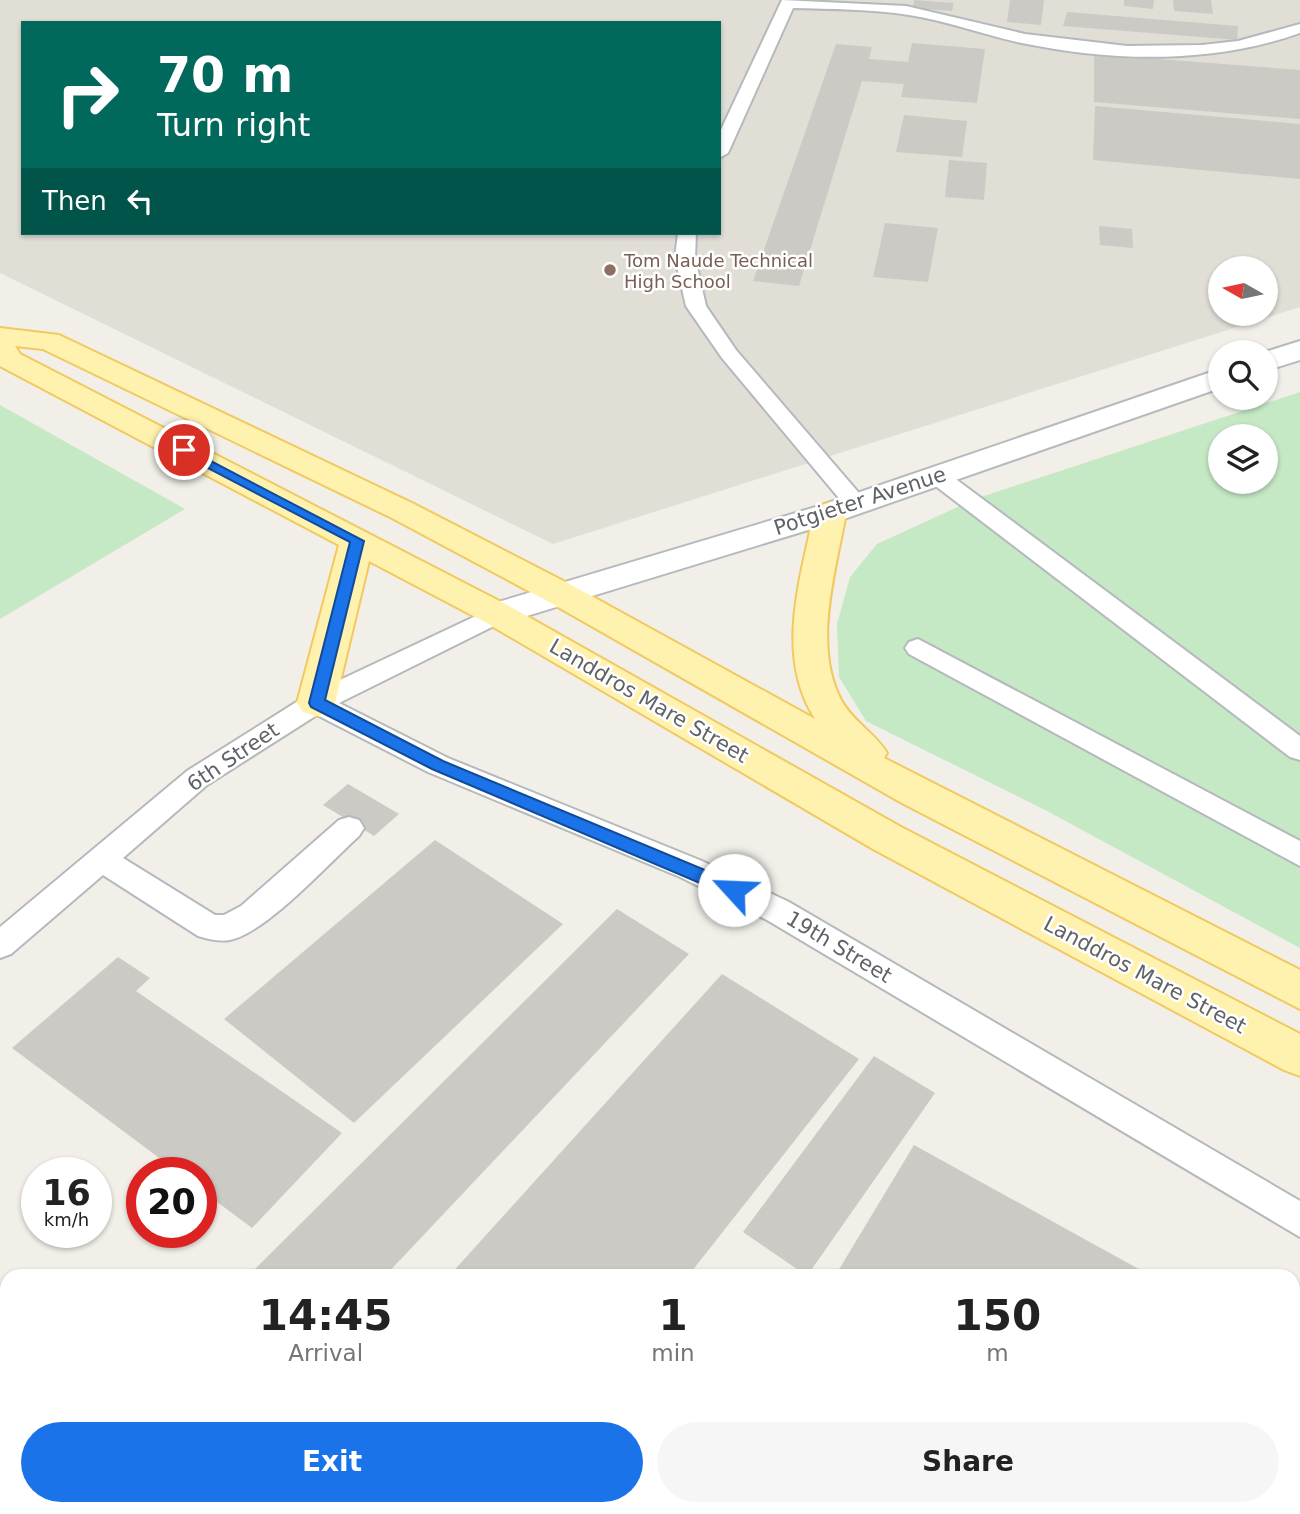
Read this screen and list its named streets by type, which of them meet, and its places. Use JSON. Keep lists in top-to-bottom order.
{
  "streets": {
    "main road": ["Landdros Mare Street"],
    "street": ["Potgieter Avenue"],
    "lane": ["6th Street", "19th Street"]
  },
  "crossings": [
    ["Potgieter Avenue", "Landdros Mare Street"],
    ["Potgieter Avenue", "6th Street"],
    ["Landdros Mare Street", "6th Street"],
    ["6th Street", "19th Street"]
  ],
  "places": ["Tom Naude Technical High School"],
  "north": "left",
  "page": {
    "turn": ["70 m", "Turn right"],
    "then": "Then",
    "speed": "16 km/h",
    "limit": "20",
    "eta": [
      "14:45",
      "Arrival",
      "1",
      "min",
      "150",
      "m"
    ],
    "buttons": ["Exit", "Share"]
  }
}
